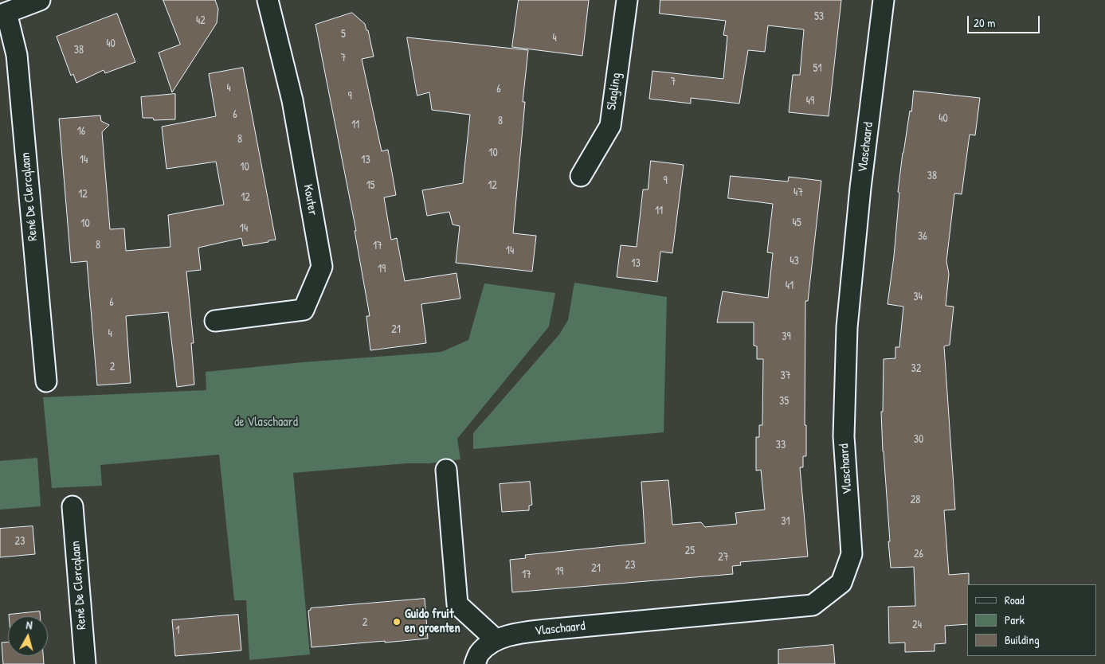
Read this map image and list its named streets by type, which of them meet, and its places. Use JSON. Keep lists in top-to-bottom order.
{
  "streets": {
    "street": [
      "Slagling",
      "Vlaschaard",
      "René De Clercqlaan",
      "Kouter"
    ]
  },
  "parks": ["de Vlaschaard"],
  "places": ["Guido fruit en groenten"],
  "house_numbers": [
    "53",
    "42",
    "5",
    "4",
    "40",
    "38",
    "7",
    "51",
    "7",
    "4",
    "6",
    "9",
    "49",
    "6",
    "40",
    "8",
    "11",
    "16",
    "8",
    "10",
    "14",
    "13",
    "10",
    "38",
    "9",
    "15",
    "12",
    "47",
    "12",
    "12",
    "11",
    "45",
    "10",
    "14",
    "36",
    "8",
    "17",
    "14",
    "43",
    "13",
    "19",
    "41",
    "34",
    "6",
    "21",
    "4",
    "39",
    "2",
    "32",
    "37",
    "35",
    "30",
    "33",
    "28",
    "31",
    "23",
    "25",
    "26",
    "27",
    "23",
    "21",
    "19",
    "17",
    "2",
    "24",
    "1"
  ],
  "legend": ["Road", "Park", "Building"],
  "scale_bar": "20 m",
  "north": "top"
}
